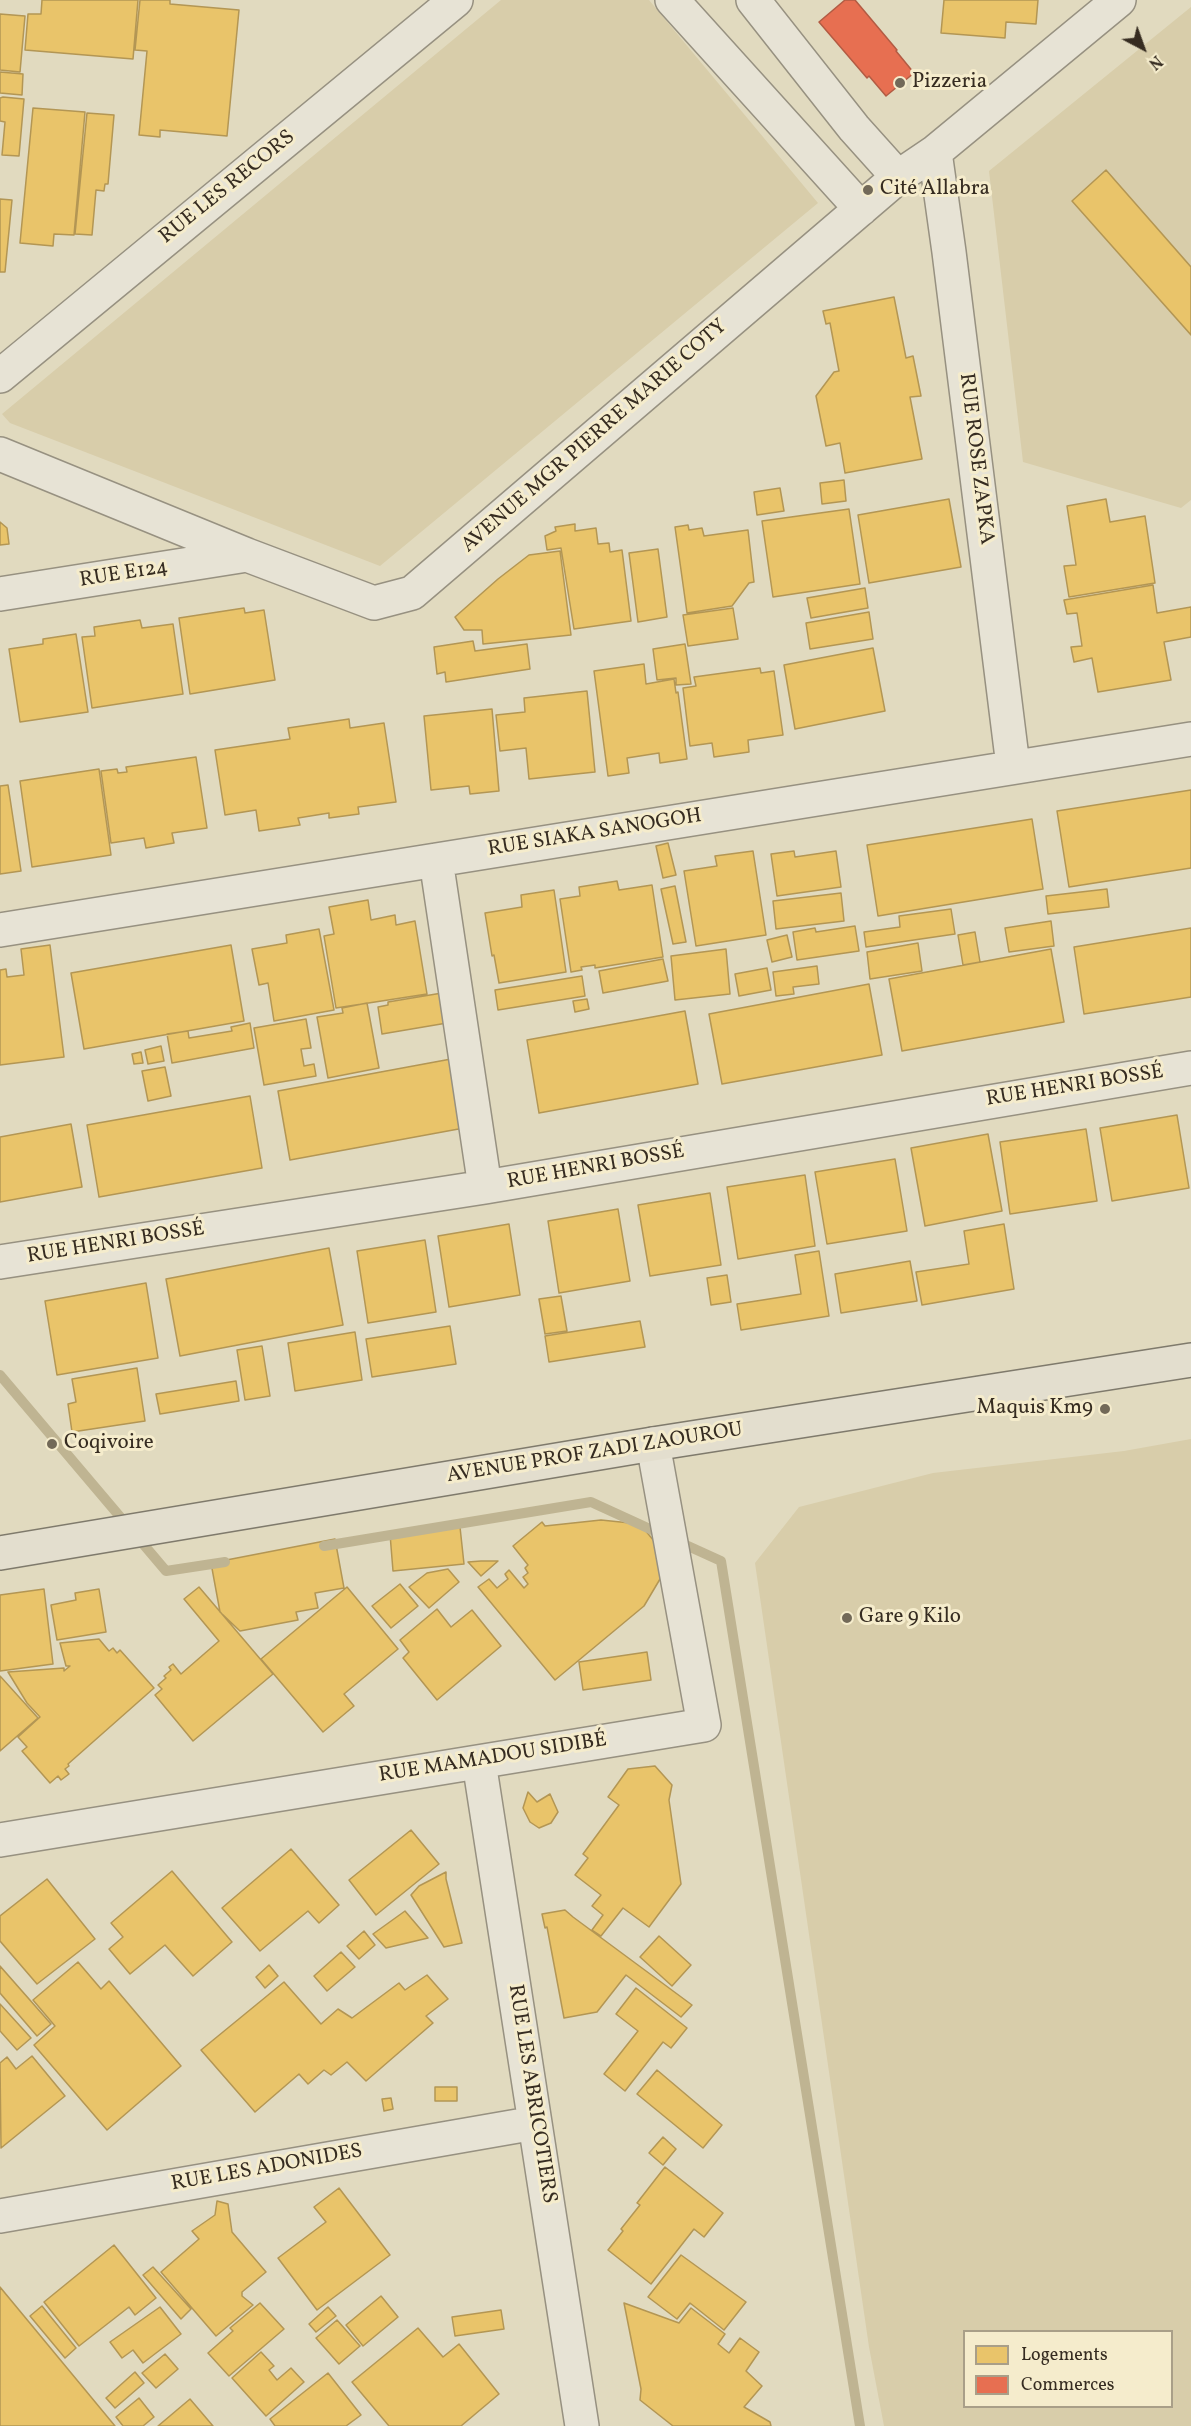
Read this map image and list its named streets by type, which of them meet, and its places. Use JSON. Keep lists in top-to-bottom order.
{
  "streets": {
    "main road": ["AVENUE PROF ZADI ZAOUROU"],
    "street": [
      "RUE LES RECORS",
      "AVENUE MGR PIERRE MARIE COTY",
      "RUE ROSE ZAPKA",
      "RUE E124",
      "RUE SIAKA SANOGOH",
      "RUE HENRI BOSSÉ",
      "RUE MAMADOU SIDIBÉ",
      "RUE LES ABRICOTIERS",
      "RUE LES ADONIDES"
    ]
  },
  "crossings": [
    ["AVENUE MGR PIERRE MARIE COTY", "RUE ROSE ZAPKA"],
    ["AVENUE MGR PIERRE MARIE COTY", "RUE E124"],
    ["RUE ROSE ZAPKA", "RUE SIAKA SANOGOH"],
    ["AVENUE PROF ZADI ZAOUROU", "RUE MAMADOU SIDIBÉ"],
    ["RUE MAMADOU SIDIBÉ", "RUE LES ABRICOTIERS"],
    ["RUE LES ABRICOTIERS", "RUE LES ADONIDES"]
  ],
  "places": [
    "Pizzeria",
    "Cité Allabra",
    "Maquis Km9",
    "Coqivoire",
    "Gare 9 Kilo"
  ],
  "legend": ["Logements", "Commerces"],
  "north": "bottom right"
}
